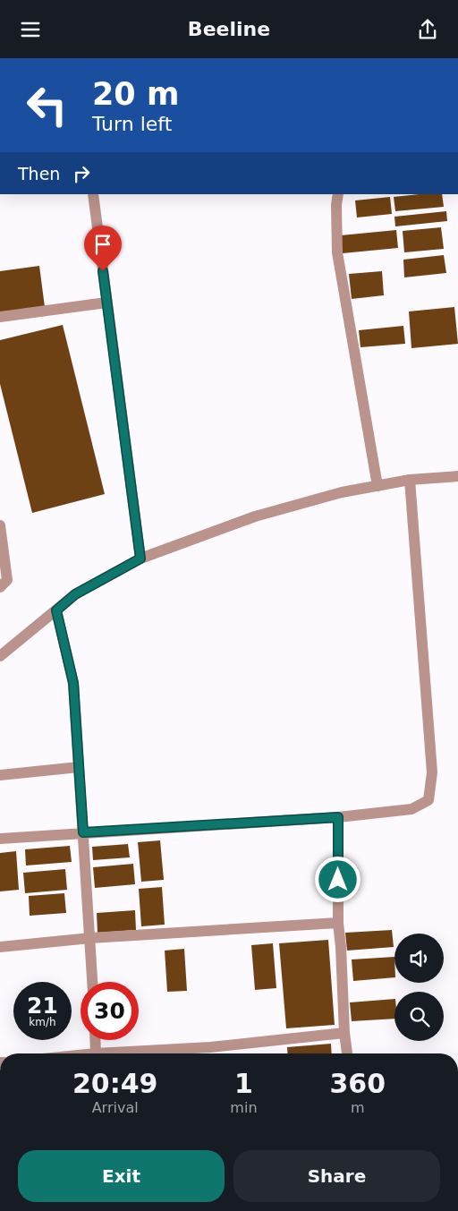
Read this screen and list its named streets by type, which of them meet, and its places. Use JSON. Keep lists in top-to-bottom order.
{
  "page": {
    "header": "Beeline",
    "turn": ["20 m", "Turn left"],
    "then": "Then",
    "speed": "21 km/h",
    "limit": "30",
    "eta": [
      "20:49",
      "Arrival",
      "1",
      "min",
      "360",
      "m"
    ],
    "buttons": ["Exit", "Share"]
  }
}
